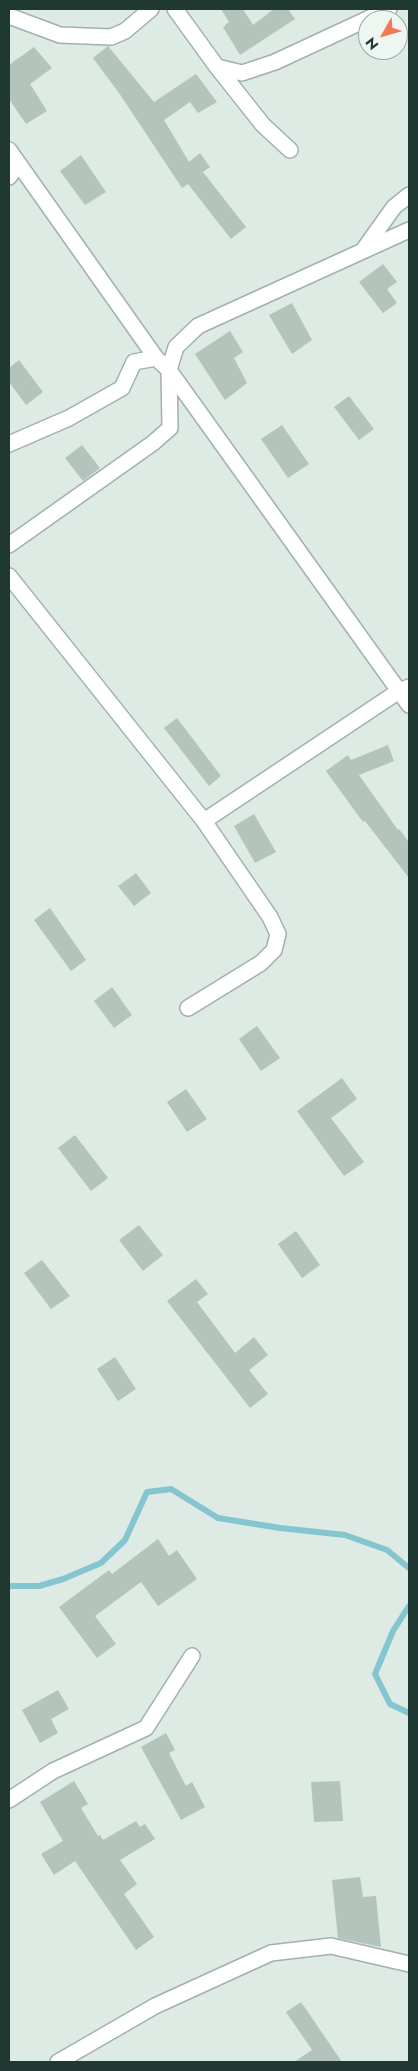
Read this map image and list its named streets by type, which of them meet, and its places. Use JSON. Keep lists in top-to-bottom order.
{
  "north": "bottom left"
}
